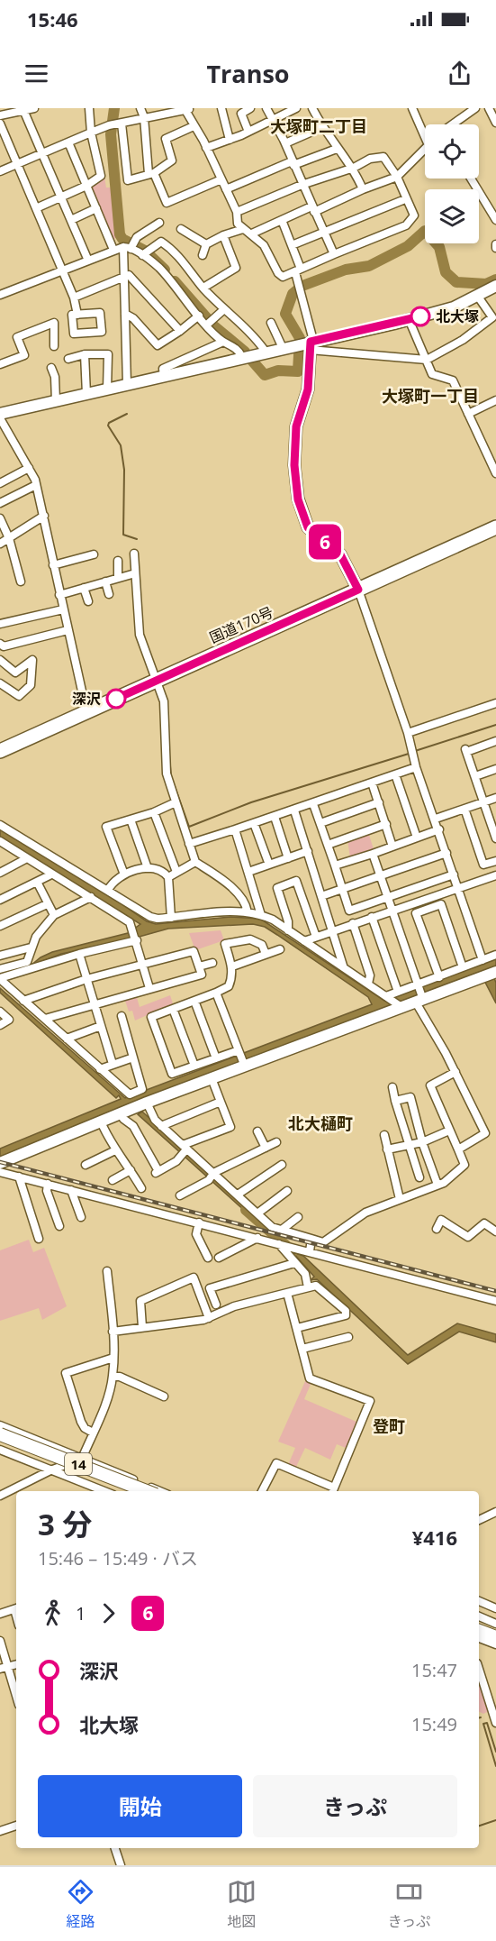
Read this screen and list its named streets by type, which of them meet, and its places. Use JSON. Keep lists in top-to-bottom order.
{
  "streets": {
    "highway": ["国道170号"],
    "main road": ["14"]
  },
  "districts": [
    "大塚町二丁目",
    "大塚町一丁目",
    "北大樋町",
    "登町"
  ],
  "places": ["北大塚", "深沢"],
  "lines": ["bus line 6"],
  "page": {
    "status": "15:46",
    "header": "Transo",
    "on_map": "6",
    "heading": ["3 分", "15:46 – 15:49 · バス", "¥416"],
    "legs": ["1", "6"],
    "list": [
      {
        "name": "深沢",
        "value": "15:47"
      },
      {
        "name": "北大塚",
        "value": "15:49"
      }
    ],
    "buttons": ["開始", "きっぷ"],
    "tabs": ["経路", "地図", "きっぷ"]
  }
}
